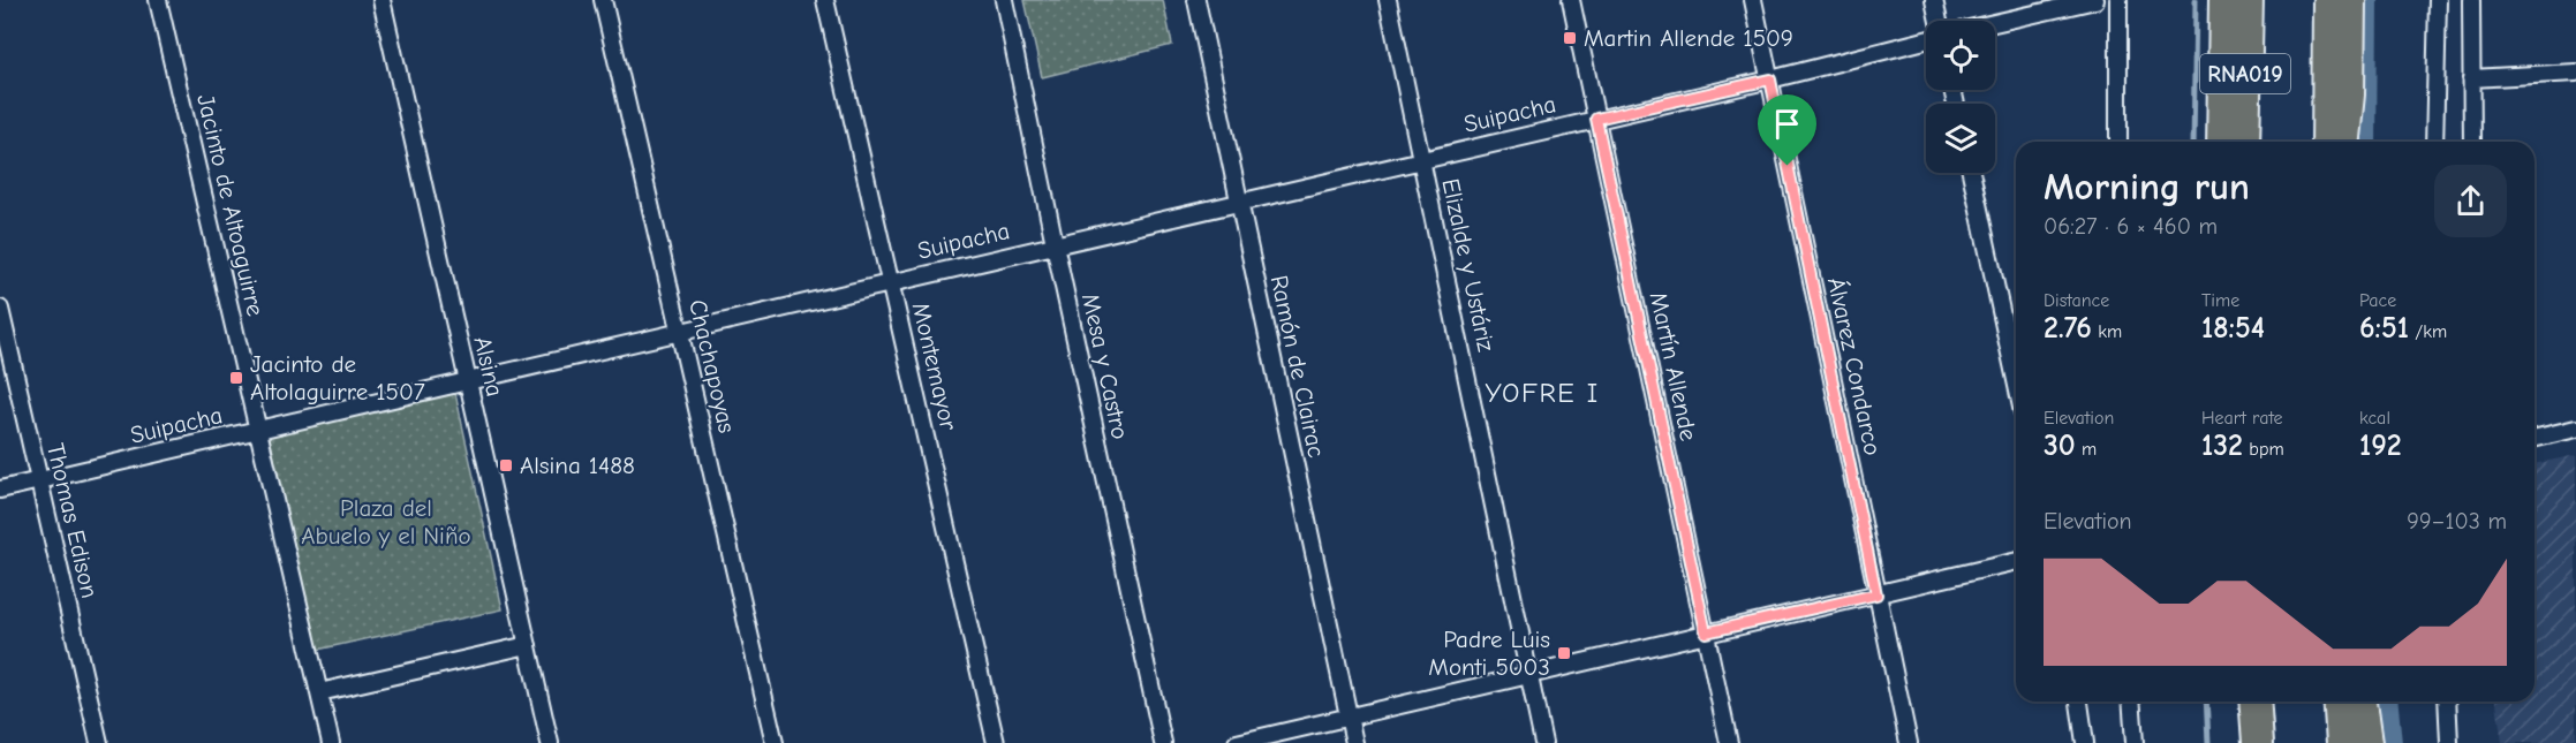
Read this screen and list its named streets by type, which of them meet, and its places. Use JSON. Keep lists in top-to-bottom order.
{
  "streets": {
    "highway": ["RNA019"],
    "street": [
      "Suipacha",
      "Jacinto de Altoaguirre",
      "Elizalde y Ustáriz",
      "Alsina",
      "Chachapoyas",
      "Montemayor",
      "Mesa y Castro",
      "Ramón de Clairac",
      "Martín Allende",
      "Álvarez Condarco",
      "Thomas Edison"
    ]
  },
  "crossings": [
    ["Suipacha", "Jacinto de Altoaguirre"],
    ["Suipacha", "Elizalde y Ustáriz"],
    ["Suipacha", "Alsina"],
    ["Suipacha", "Chachapoyas"],
    ["Suipacha", "Montemayor"],
    ["Suipacha", "Mesa y Castro"],
    ["Suipacha", "Ramón de Clairac"],
    ["Suipacha", "Martín Allende"],
    ["Suipacha", "Álvarez Condarco"],
    ["Suipacha", "Thomas Edison"]
  ],
  "districts": ["YOFRE I"],
  "parks": ["Plaza del Abuelo y el Niño"],
  "places": {
    "transit": [
      "Martin Allende 1509",
      "Jacinto de Altolaguirre 1507",
      "Alsina 1488",
      "Padre Luis Monti 5003"
    ]
  },
  "page": {
    "heading": ["Morning run", "06:27 · 6 × 460 m"],
    "stats": [
      ["Distance", "2.76 km"],
      ["Time", "18:54"],
      ["Pace", "6:51 /km"],
      ["Elevation", "30 m"],
      ["Heart rate", "132 bpm"],
      ["kcal", "192"]
    ],
    "chart": ["Elevation", "99–103 m"]
  }
}
